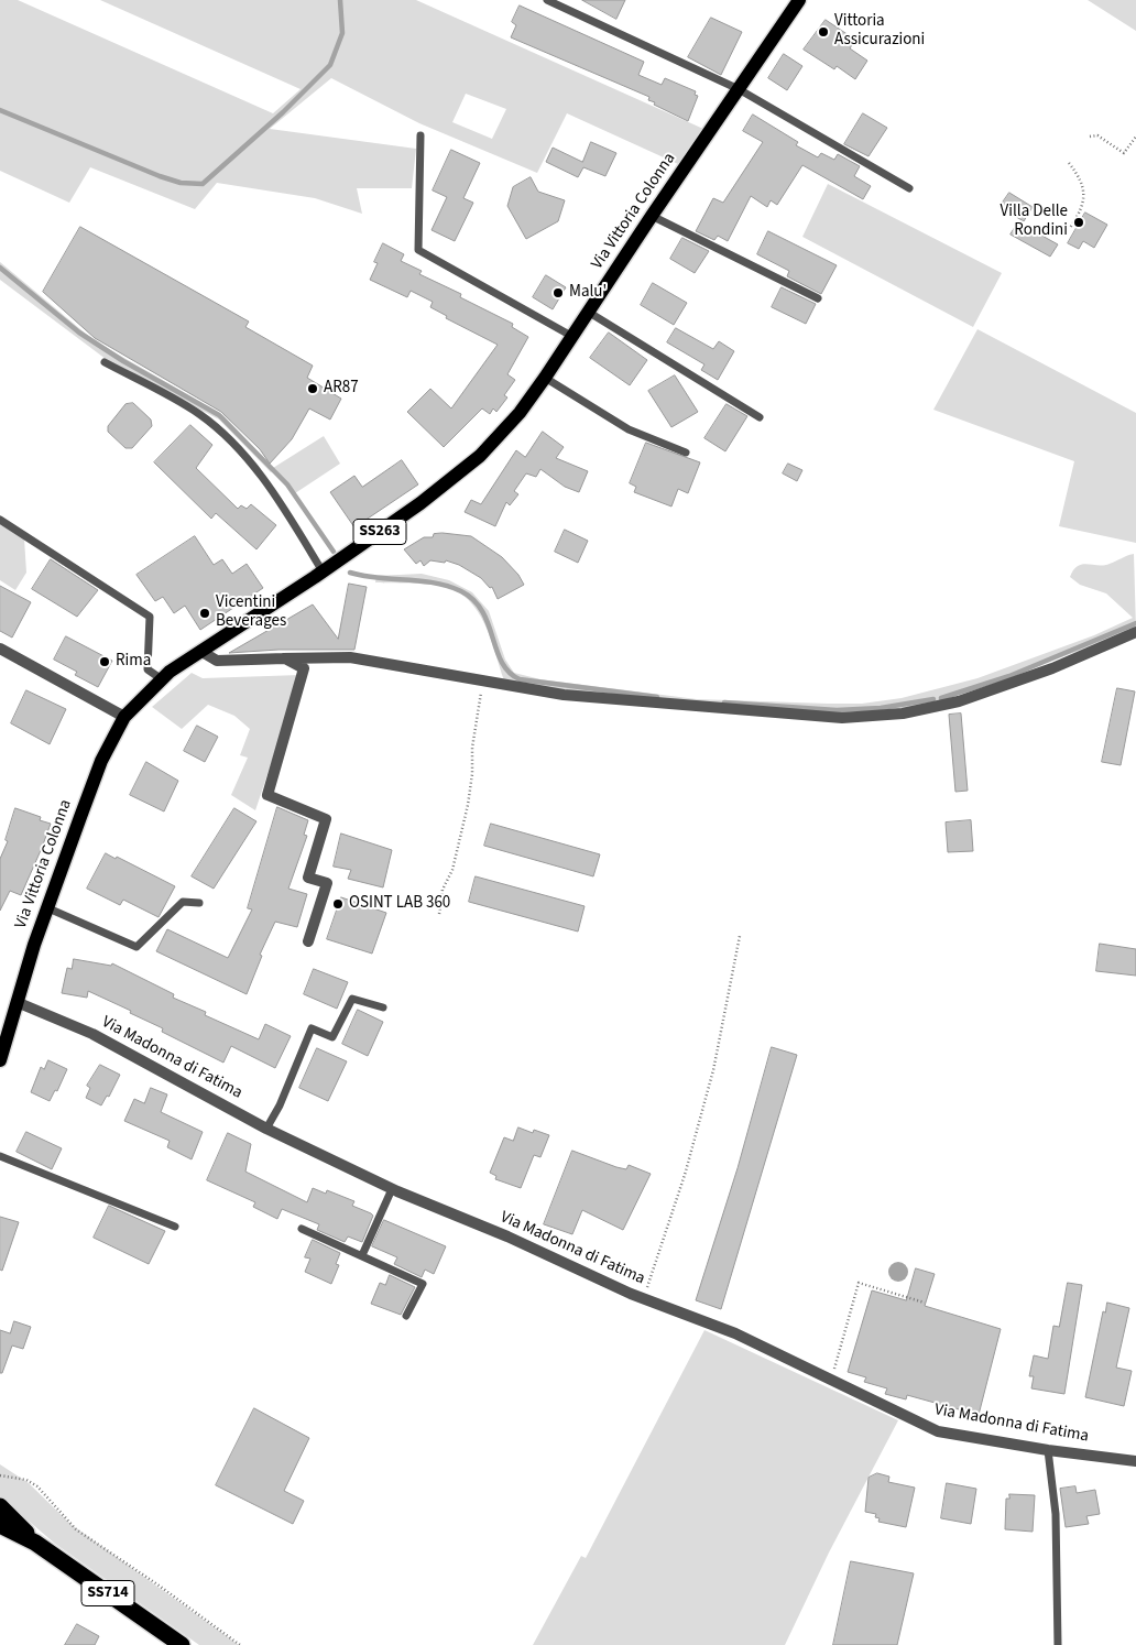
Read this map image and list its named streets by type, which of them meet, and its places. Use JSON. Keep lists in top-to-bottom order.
{
  "streets": {
    "highway": ["SS714"],
    "main road": ["Via Vittoria Colonna", "SS263"],
    "street": ["Via Madonna di Fatima"]
  },
  "crossings": [
    ["Via Vittoria Colonna", "Via Madonna di Fatima"]
  ],
  "places": [
    "Vittoria Assicurazioni",
    "Villa Delle Rondini",
    "Malu'",
    "AR87",
    "Vicentini Beverages",
    "Rima",
    "OSINT LAB 360"
  ]
}
